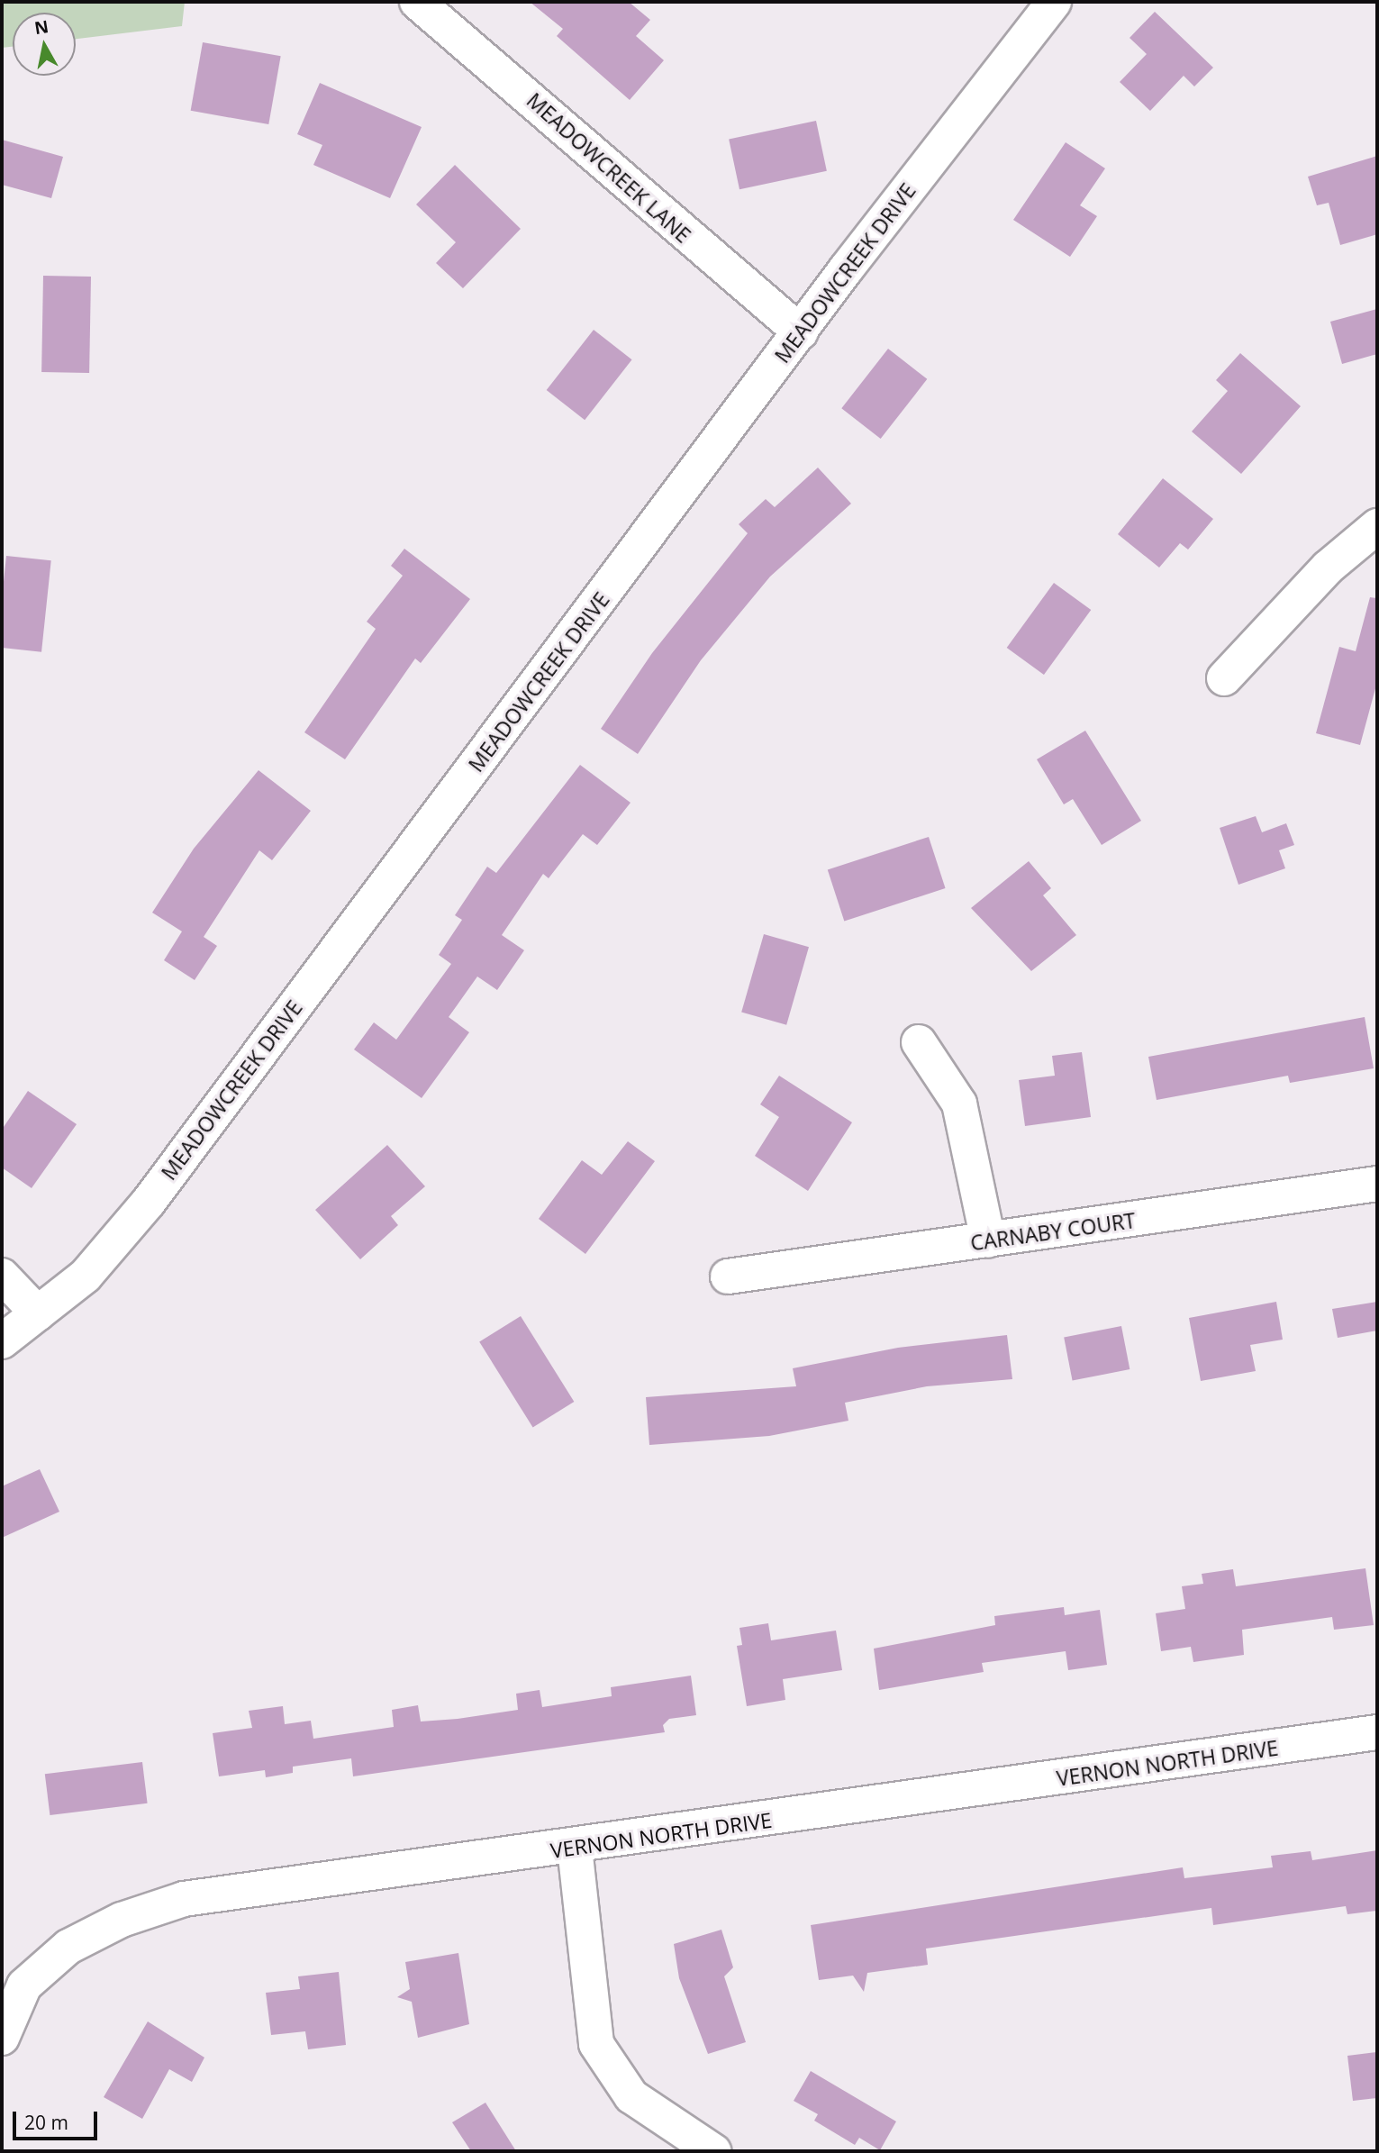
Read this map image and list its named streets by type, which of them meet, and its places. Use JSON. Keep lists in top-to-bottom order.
{
  "streets": {
    "street": [
      "MEADOWCREEK LANE",
      "MEADOWCREEK DRIVE",
      "CARNABY COURT",
      "VERNON NORTH DRIVE"
    ]
  },
  "crossings": [
    ["MEADOWCREEK LANE", "MEADOWCREEK DRIVE"]
  ],
  "scale_bar": "20 m",
  "north": "top"
}
